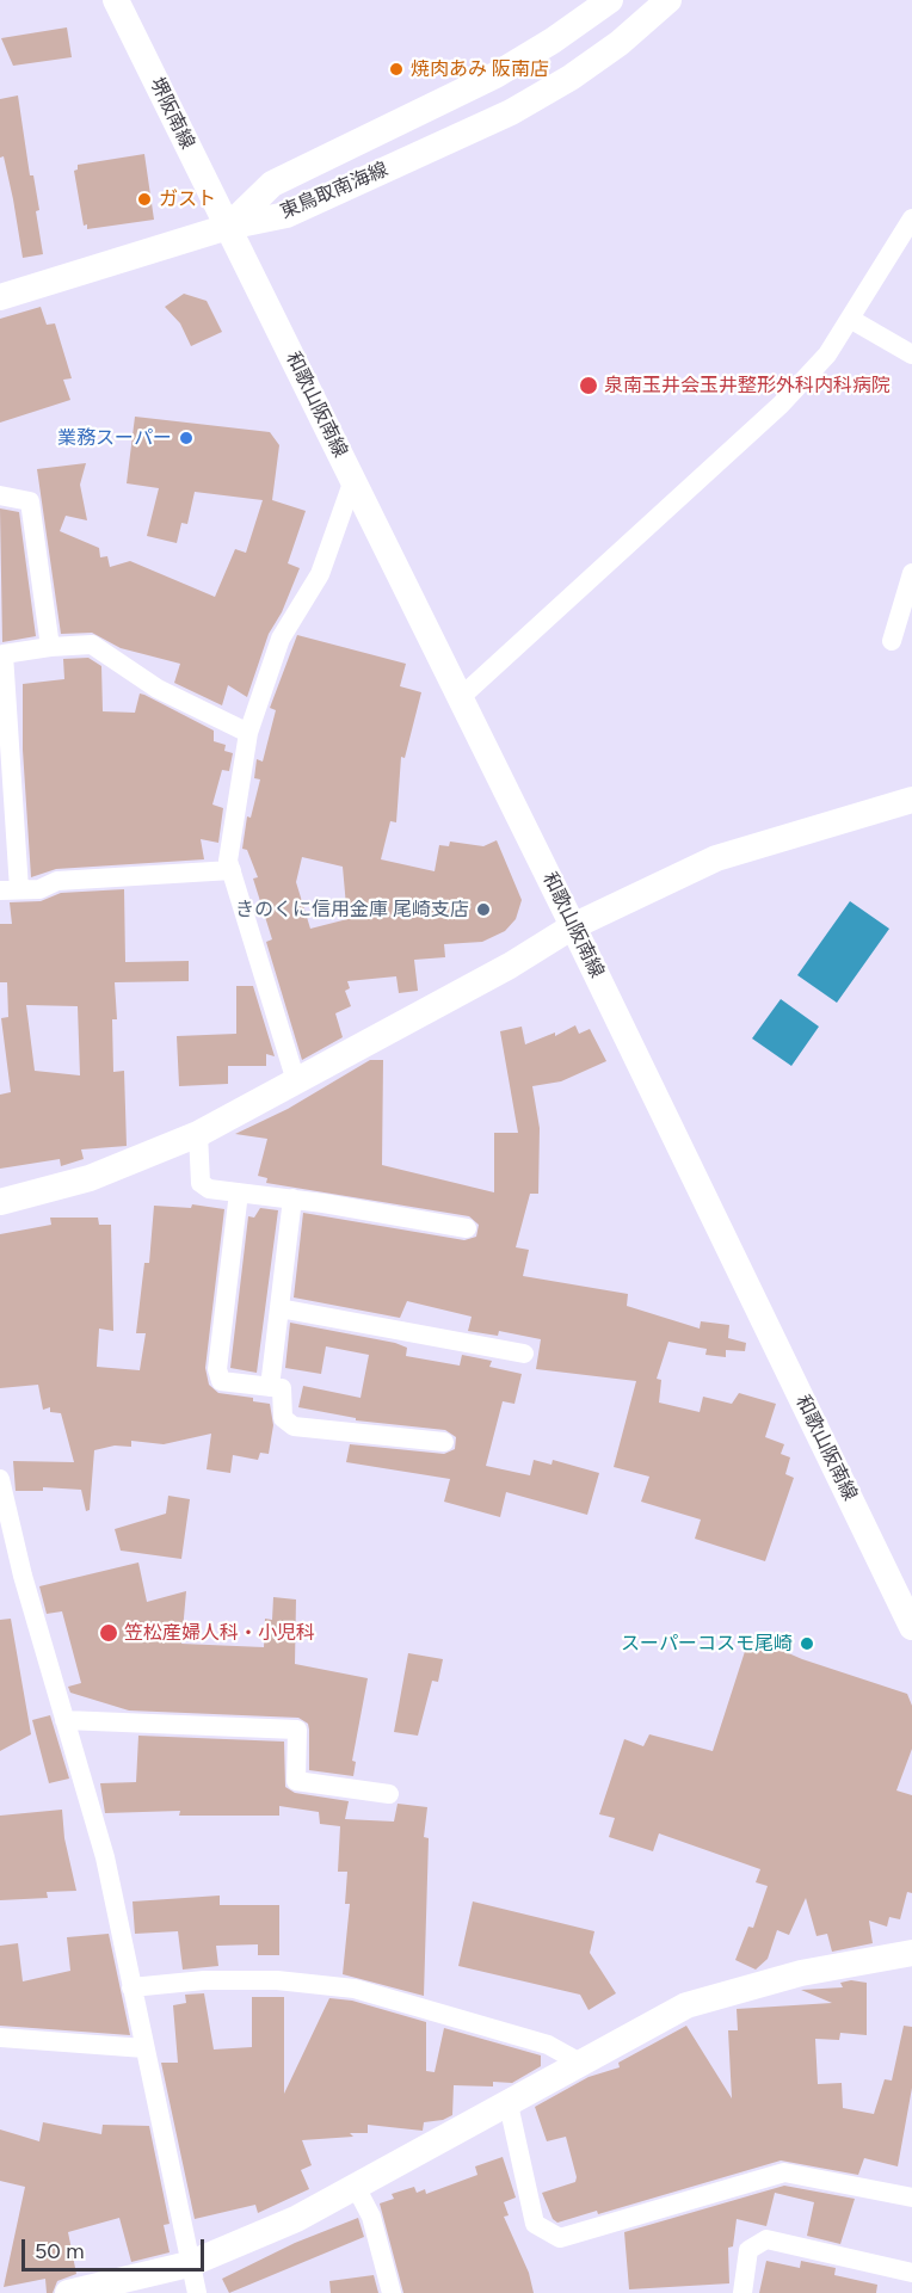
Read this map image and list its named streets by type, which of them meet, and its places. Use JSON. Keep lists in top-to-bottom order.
{
  "streets": {
    "main road": ["堺阪南線", "東鳥取南海線", "和歌山阪南線"]
  },
  "crossings": [
    ["堺阪南線", "東鳥取南海線"],
    ["堺阪南線", "和歌山阪南線"],
    ["東鳥取南海線", "和歌山阪南線"]
  ],
  "places": [
    "焼肉あみ 阪南店",
    "ガスト",
    "泉南玉井会玉井整形外科内科病院",
    "業務スーパー",
    "きのくに信用金庫 尾崎支店",
    "笠松産婦人科・小児科",
    "スーパーコスモ尾崎"
  ],
  "scale_bar": "50 m"
}
